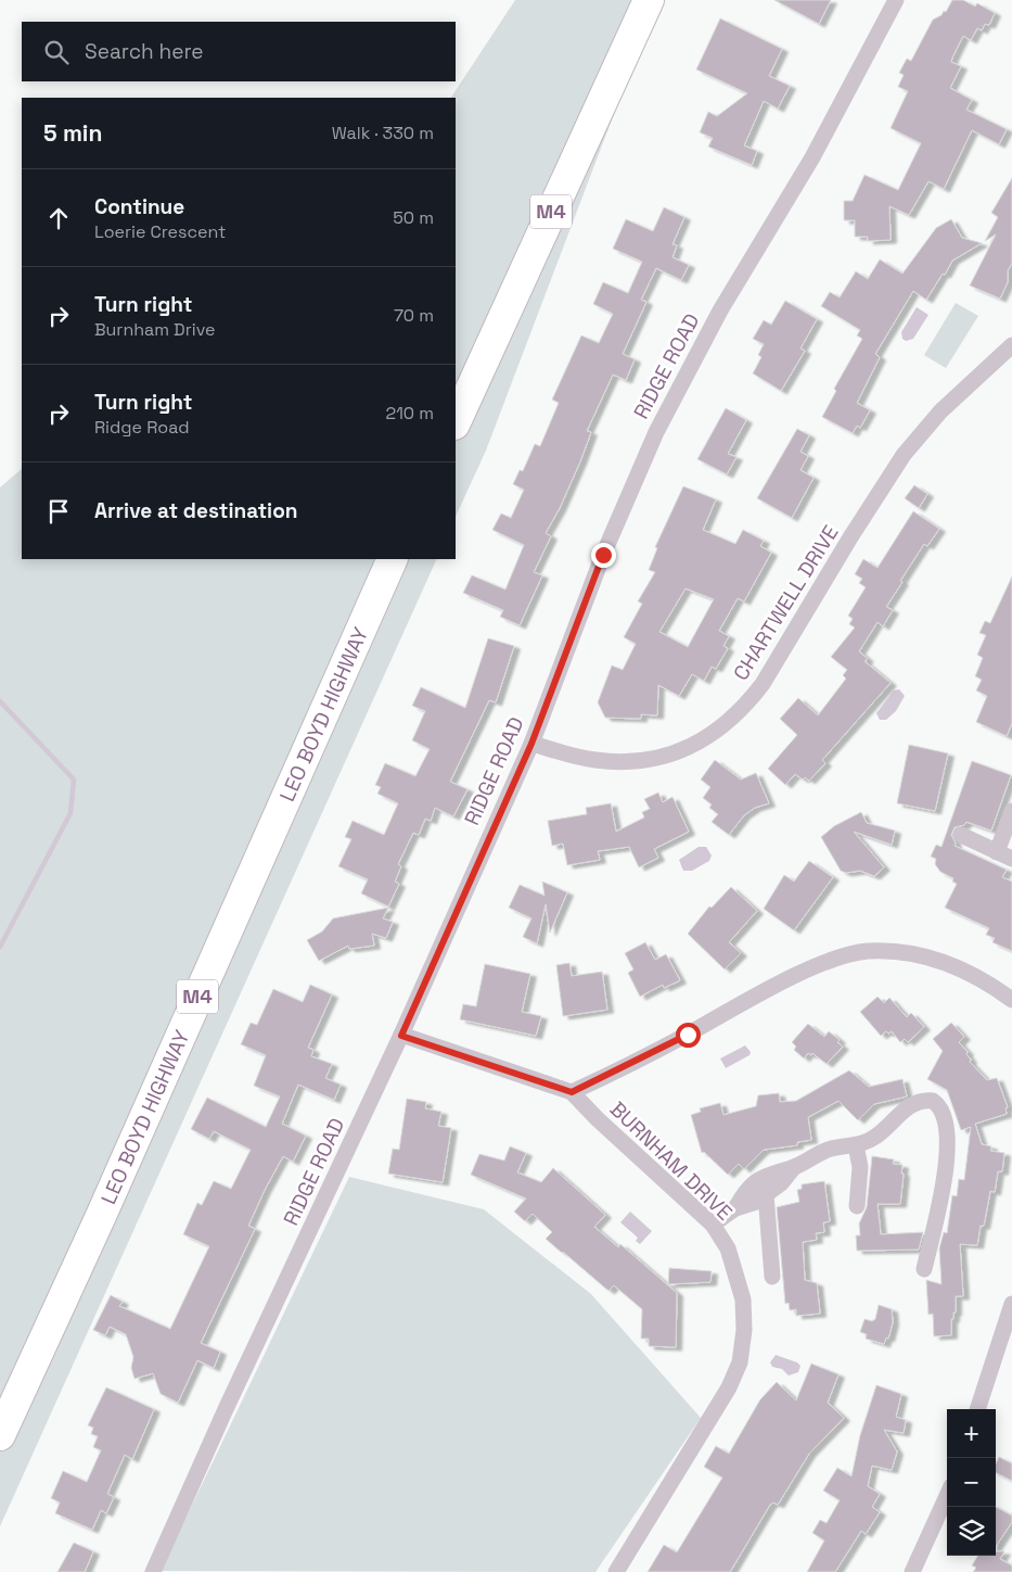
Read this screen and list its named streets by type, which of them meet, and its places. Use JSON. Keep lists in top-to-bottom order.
{
  "streets": {
    "highway": ["M4", "LEO BOYD HIGHWAY"],
    "street": ["RIDGE ROAD", "CHARTWELL DRIVE", "BURNHAM DRIVE"]
  },
  "crossings": [
    ["RIDGE ROAD", "CHARTWELL DRIVE"],
    ["RIDGE ROAD", "BURNHAM DRIVE"]
  ],
  "page": {
    "search": "Search here",
    "heading": ["5 min", "Walk · 330 m"],
    "list": [
      ["Continue", "Loerie Crescent", "50 m"],
      ["Turn right", "Burnham Drive", "70 m"],
      ["Turn right", "Ridge Road", "210 m"],
      "Arrive at destination"
    ],
    "map_buttons": ["+", "−"]
  }
}
